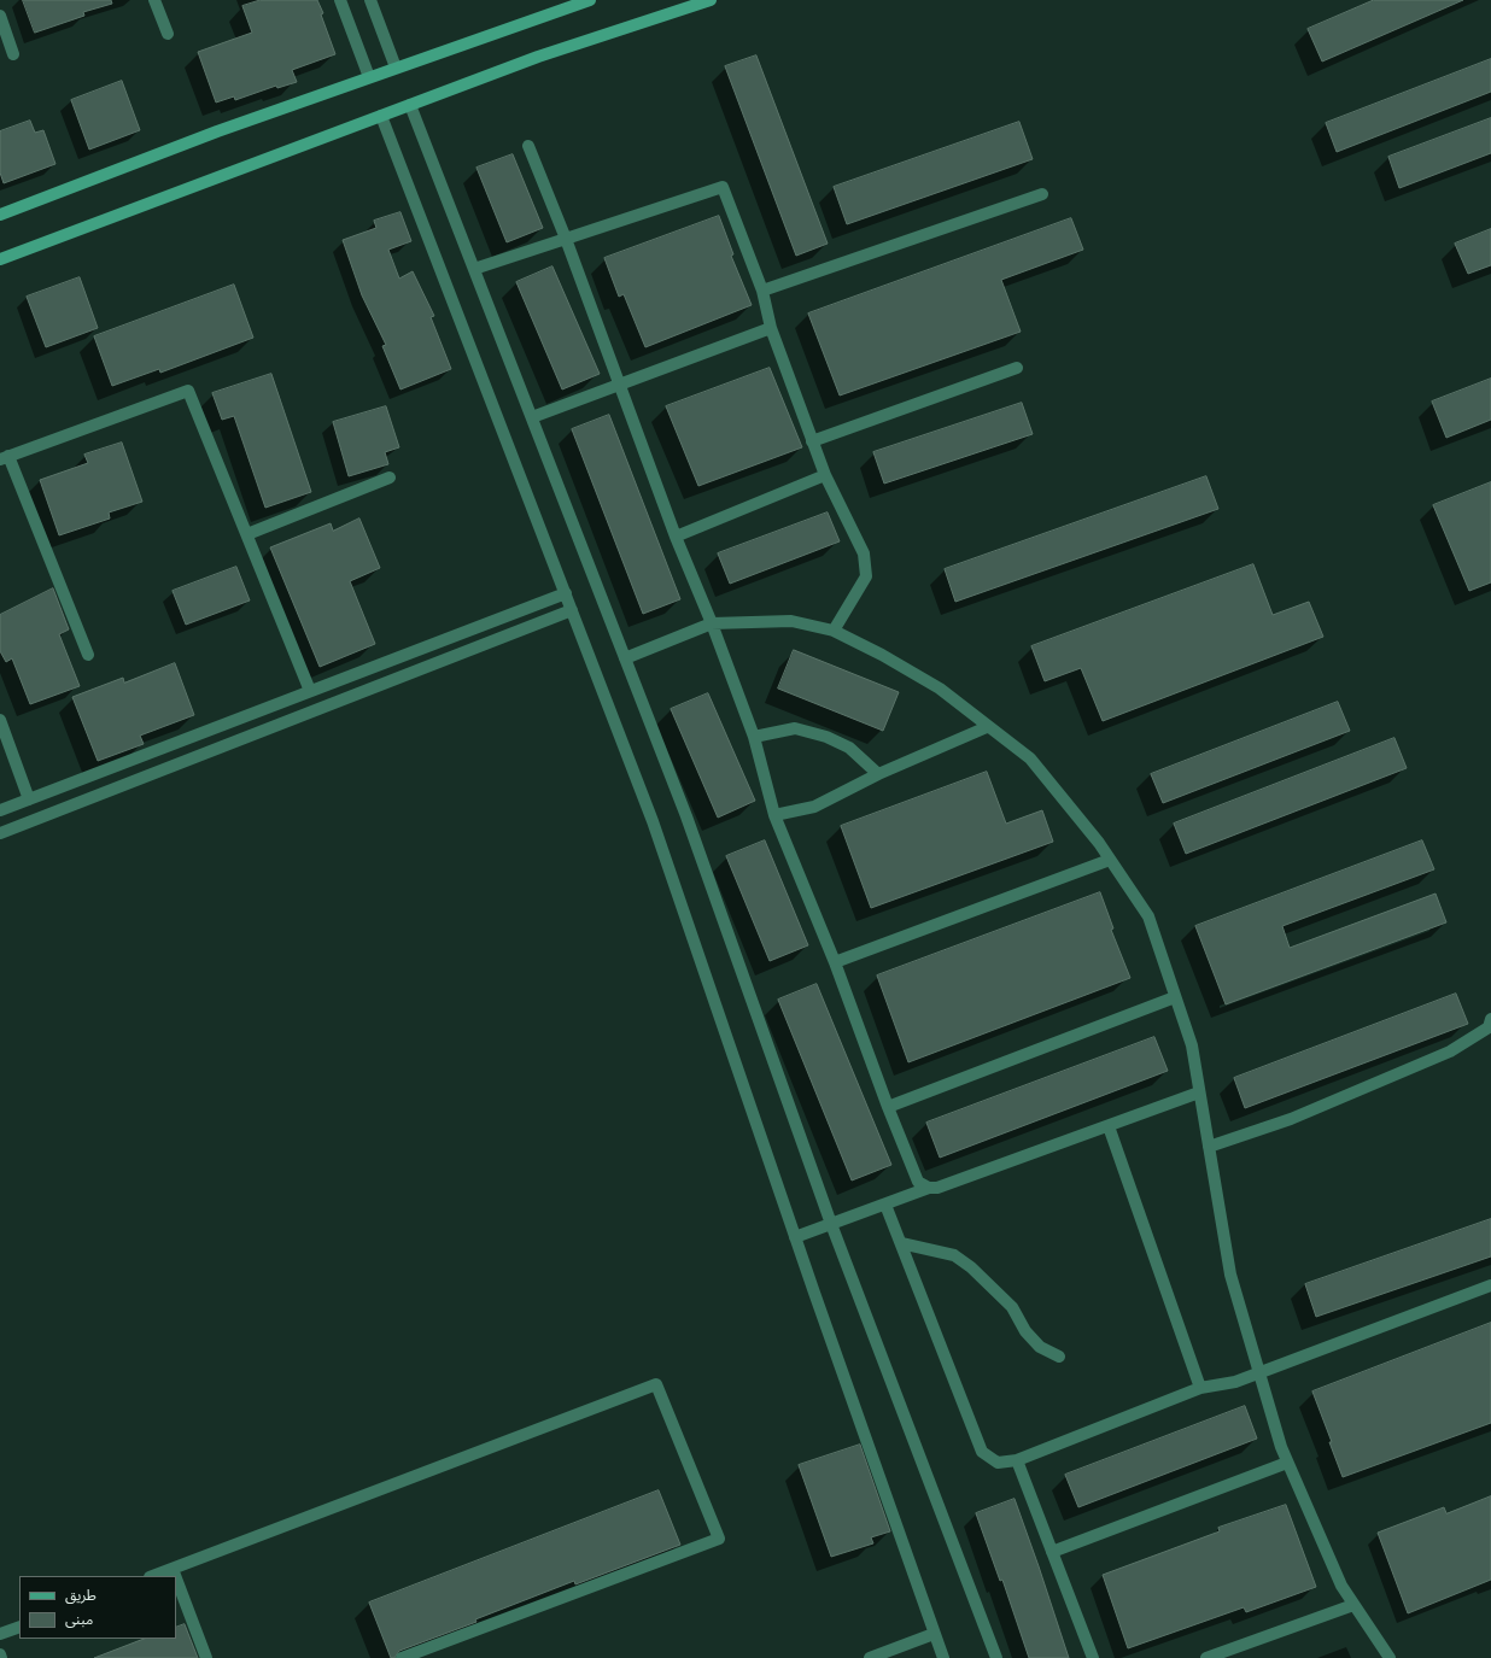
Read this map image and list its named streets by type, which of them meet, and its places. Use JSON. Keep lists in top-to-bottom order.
{
  "legend": ["طريق", "مبنى"]
}
